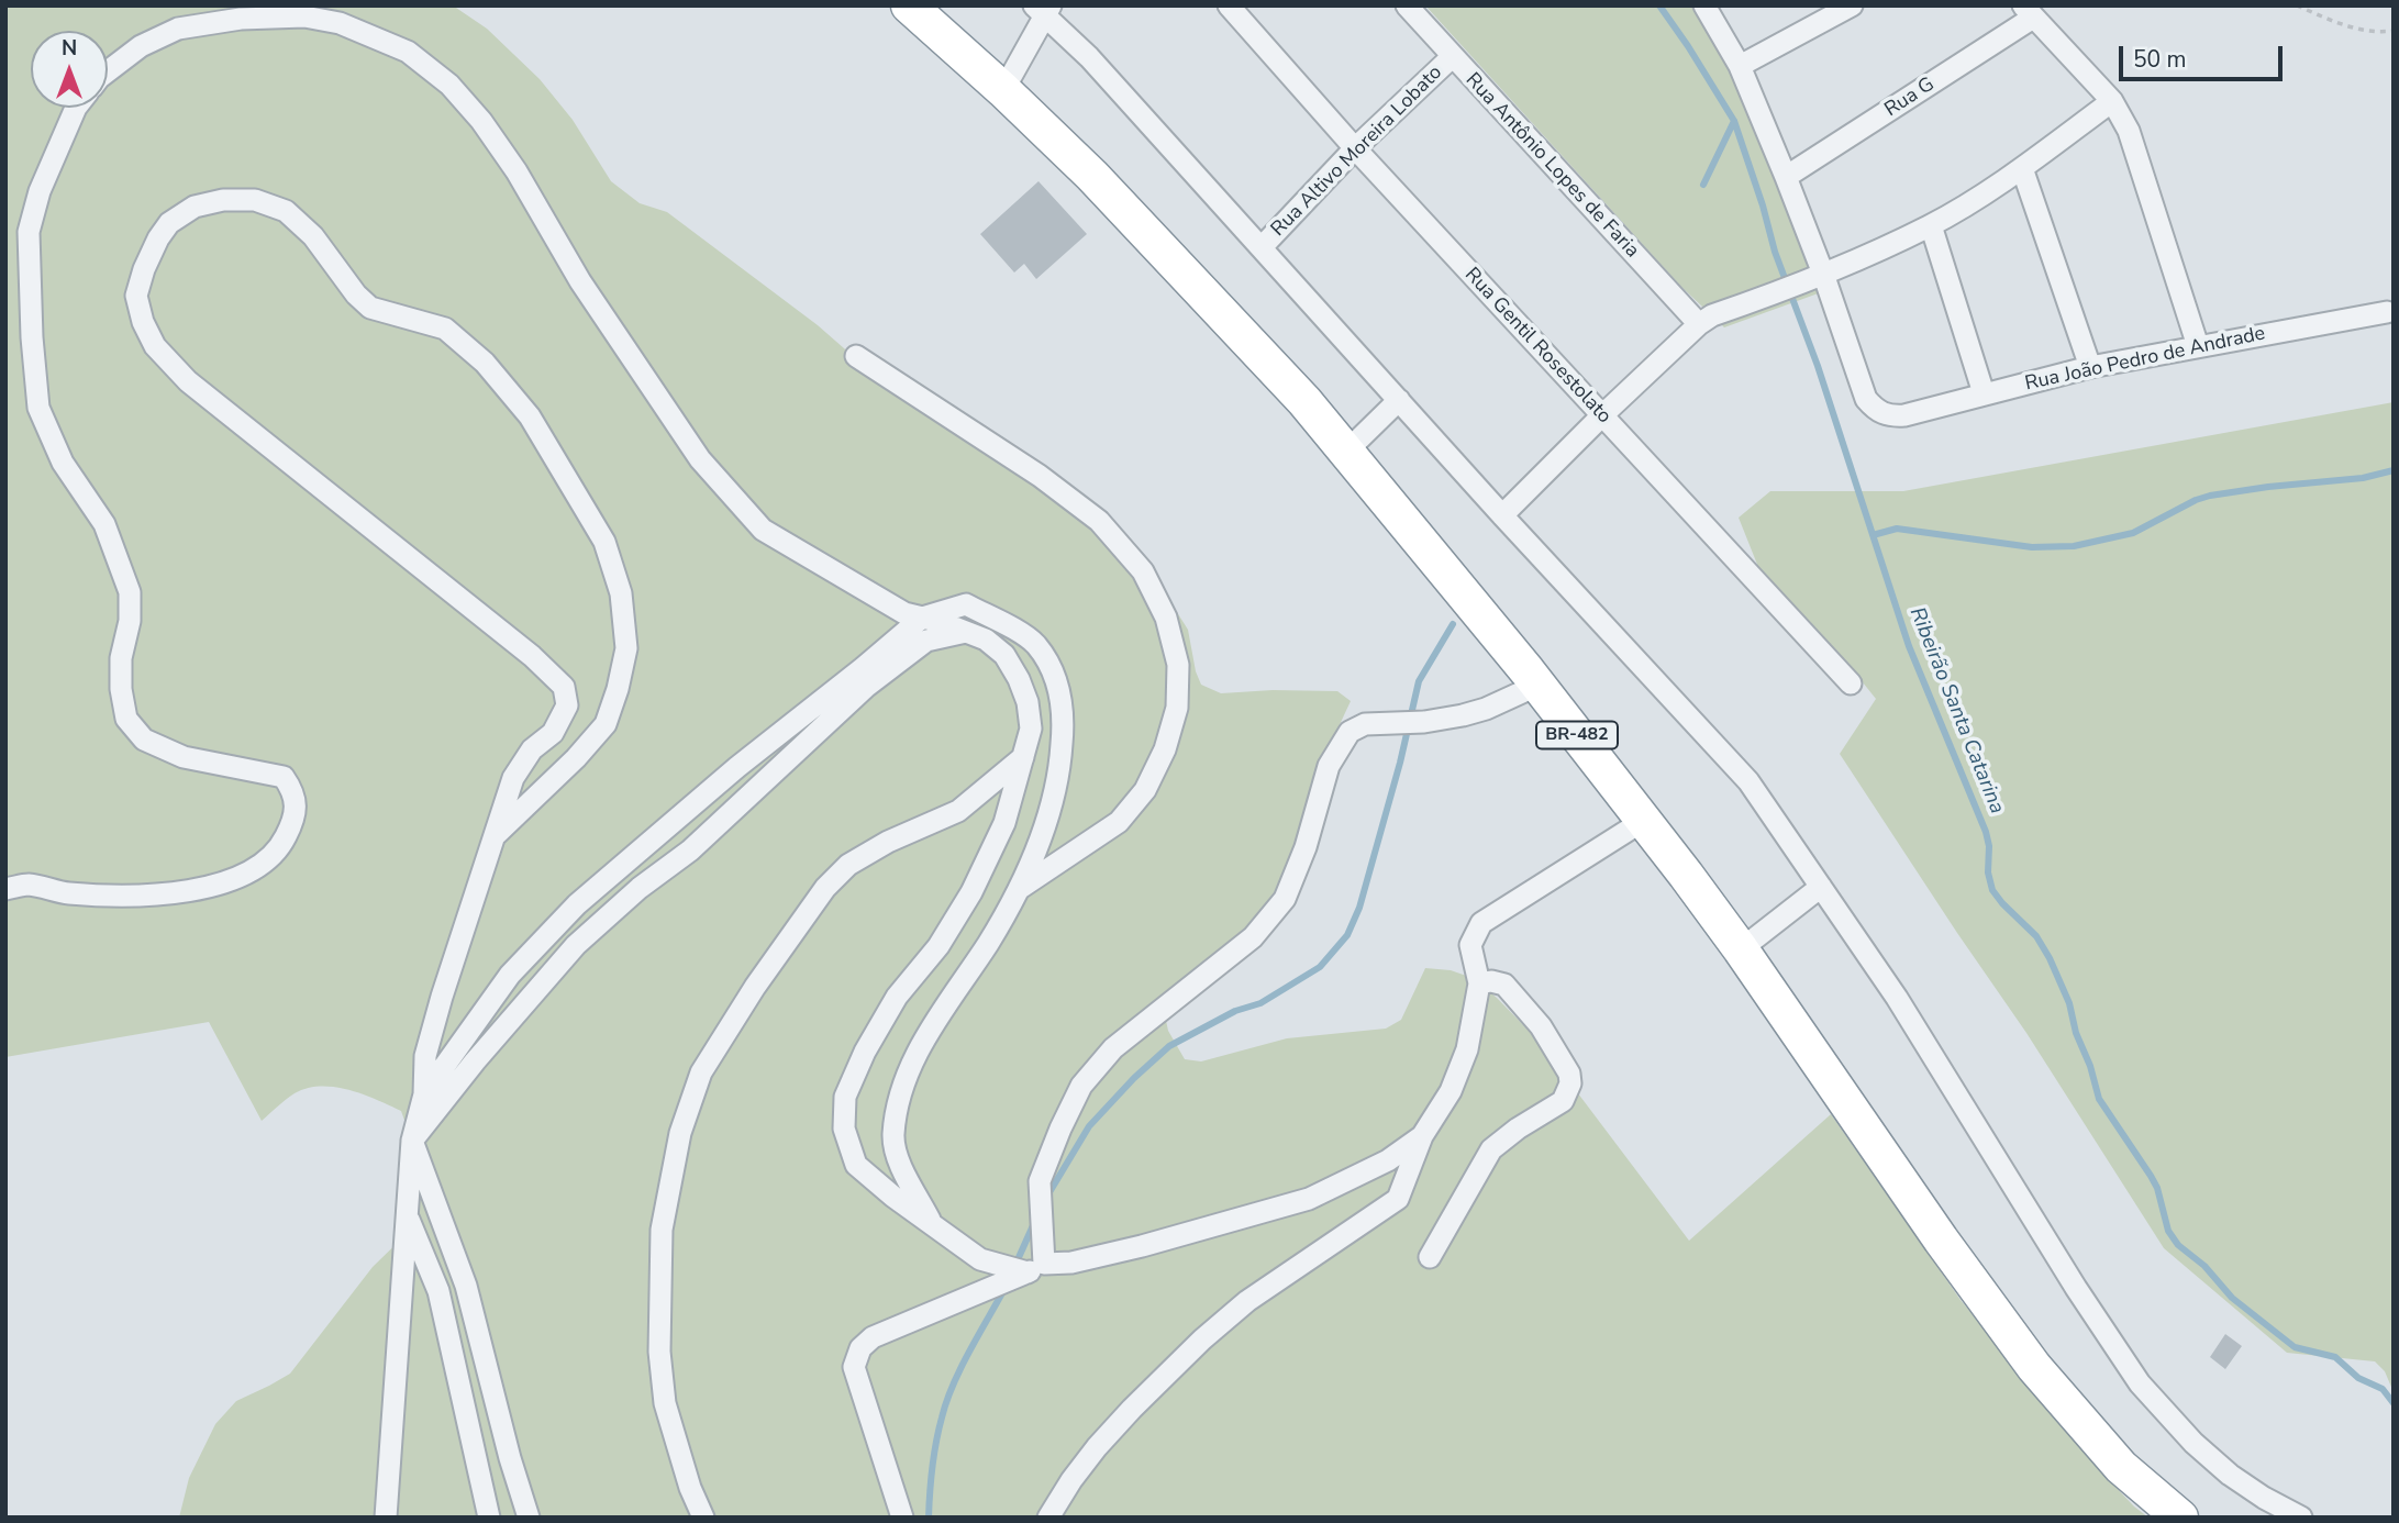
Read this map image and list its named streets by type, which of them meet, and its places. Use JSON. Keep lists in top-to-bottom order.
{
  "streets": {
    "highway": ["BR-482"],
    "street": [
      "Rua G",
      "Rua Altivo Moreira Lobato",
      "Rua Antônio Lopes de Faria",
      "Rua Gentil Rosestolato",
      "Rua João Pedro de Andrade"
    ]
  },
  "crossings": [
    ["Rua Altivo Moreira Lobato", "Rua Antônio Lopes de Faria"],
    ["Rua Altivo Moreira Lobato", "Rua Gentil Rosestolato"]
  ],
  "water": ["Ribeirão Santa Catarina"],
  "scale_bar": "50 m",
  "north": "top"
}
